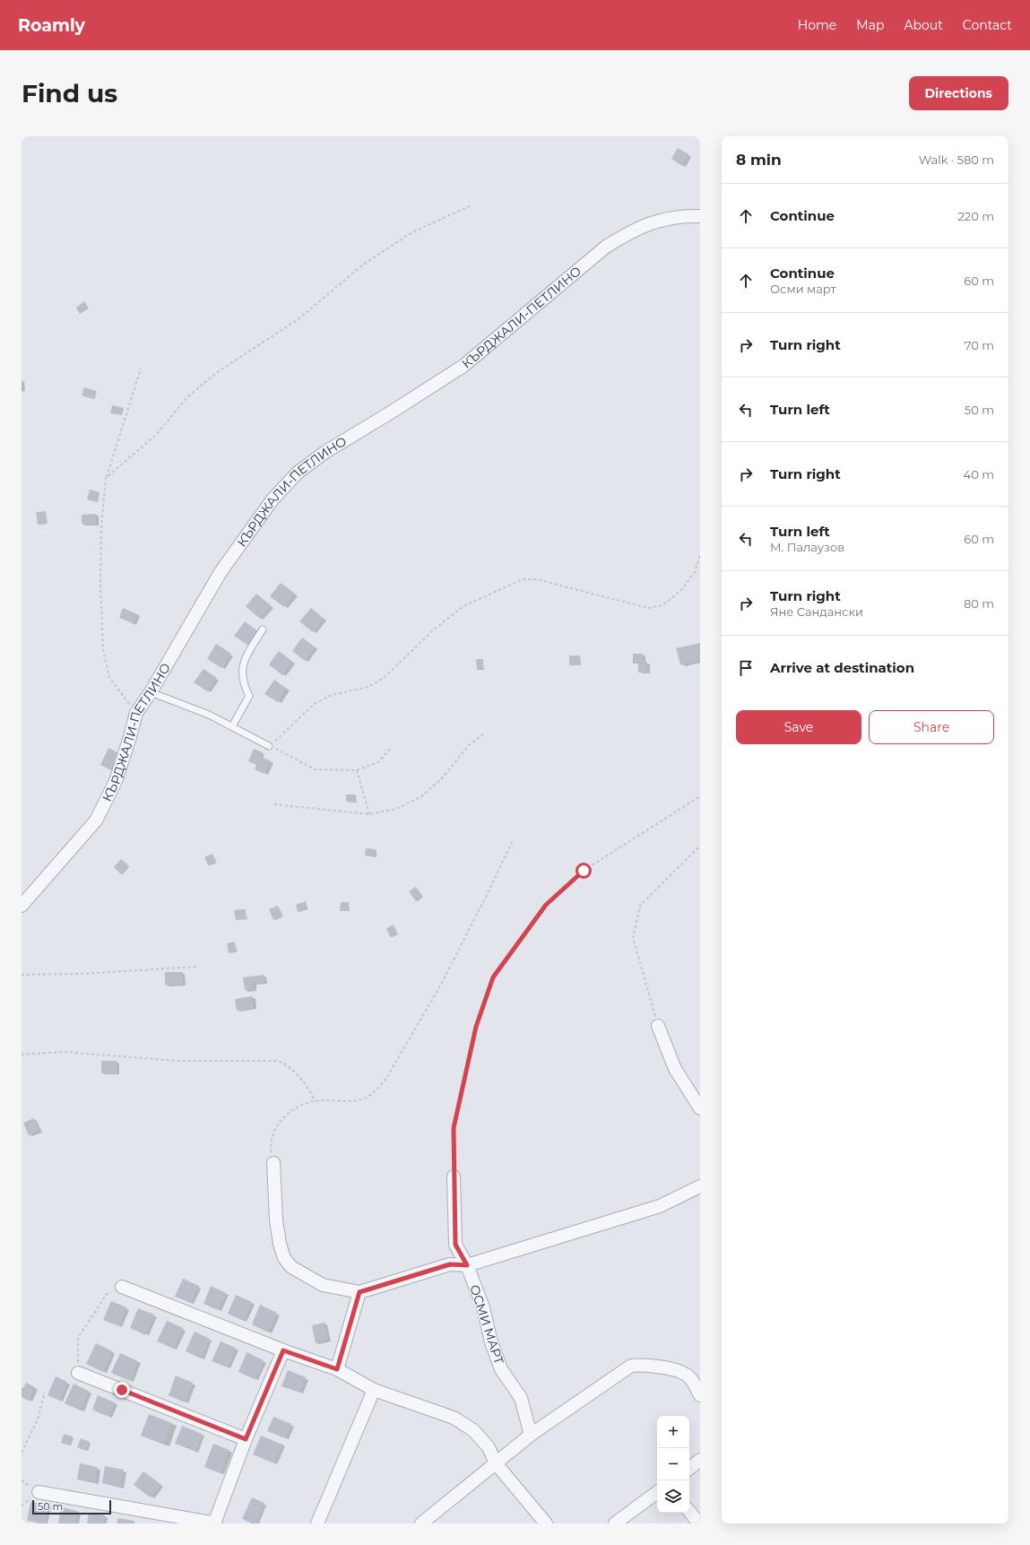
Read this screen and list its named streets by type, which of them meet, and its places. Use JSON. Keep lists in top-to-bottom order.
{
  "streets": {
    "street": ["КЪРДЖАЛИ-ПЕТЛИНО", "ОСМИ МАРТ"]
  },
  "scale_bar": "50 m",
  "page": {
    "header": "Roamly",
    "nav": [
      "Home",
      "Map",
      "About",
      "Contact"
    ],
    "buttons": [
      "Directions",
      ["Save", "Share"]
    ],
    "title": "Find us",
    "heading": ["8 min", "Walk · 580 m"],
    "list": [
      ["Continue", "220 m"],
      ["Continue", "Осми март", "60 m"],
      ["Turn right", "70 m"],
      ["Turn left", "50 m"],
      ["Turn right", "40 m"],
      ["Turn left", "М. Палаузов", "60 m"],
      ["Turn right", "Яне Сандански", "80 m"],
      "Arrive at destination"
    ],
    "map_buttons": ["+", "−"],
    "scale": "50 m"
  }
}
